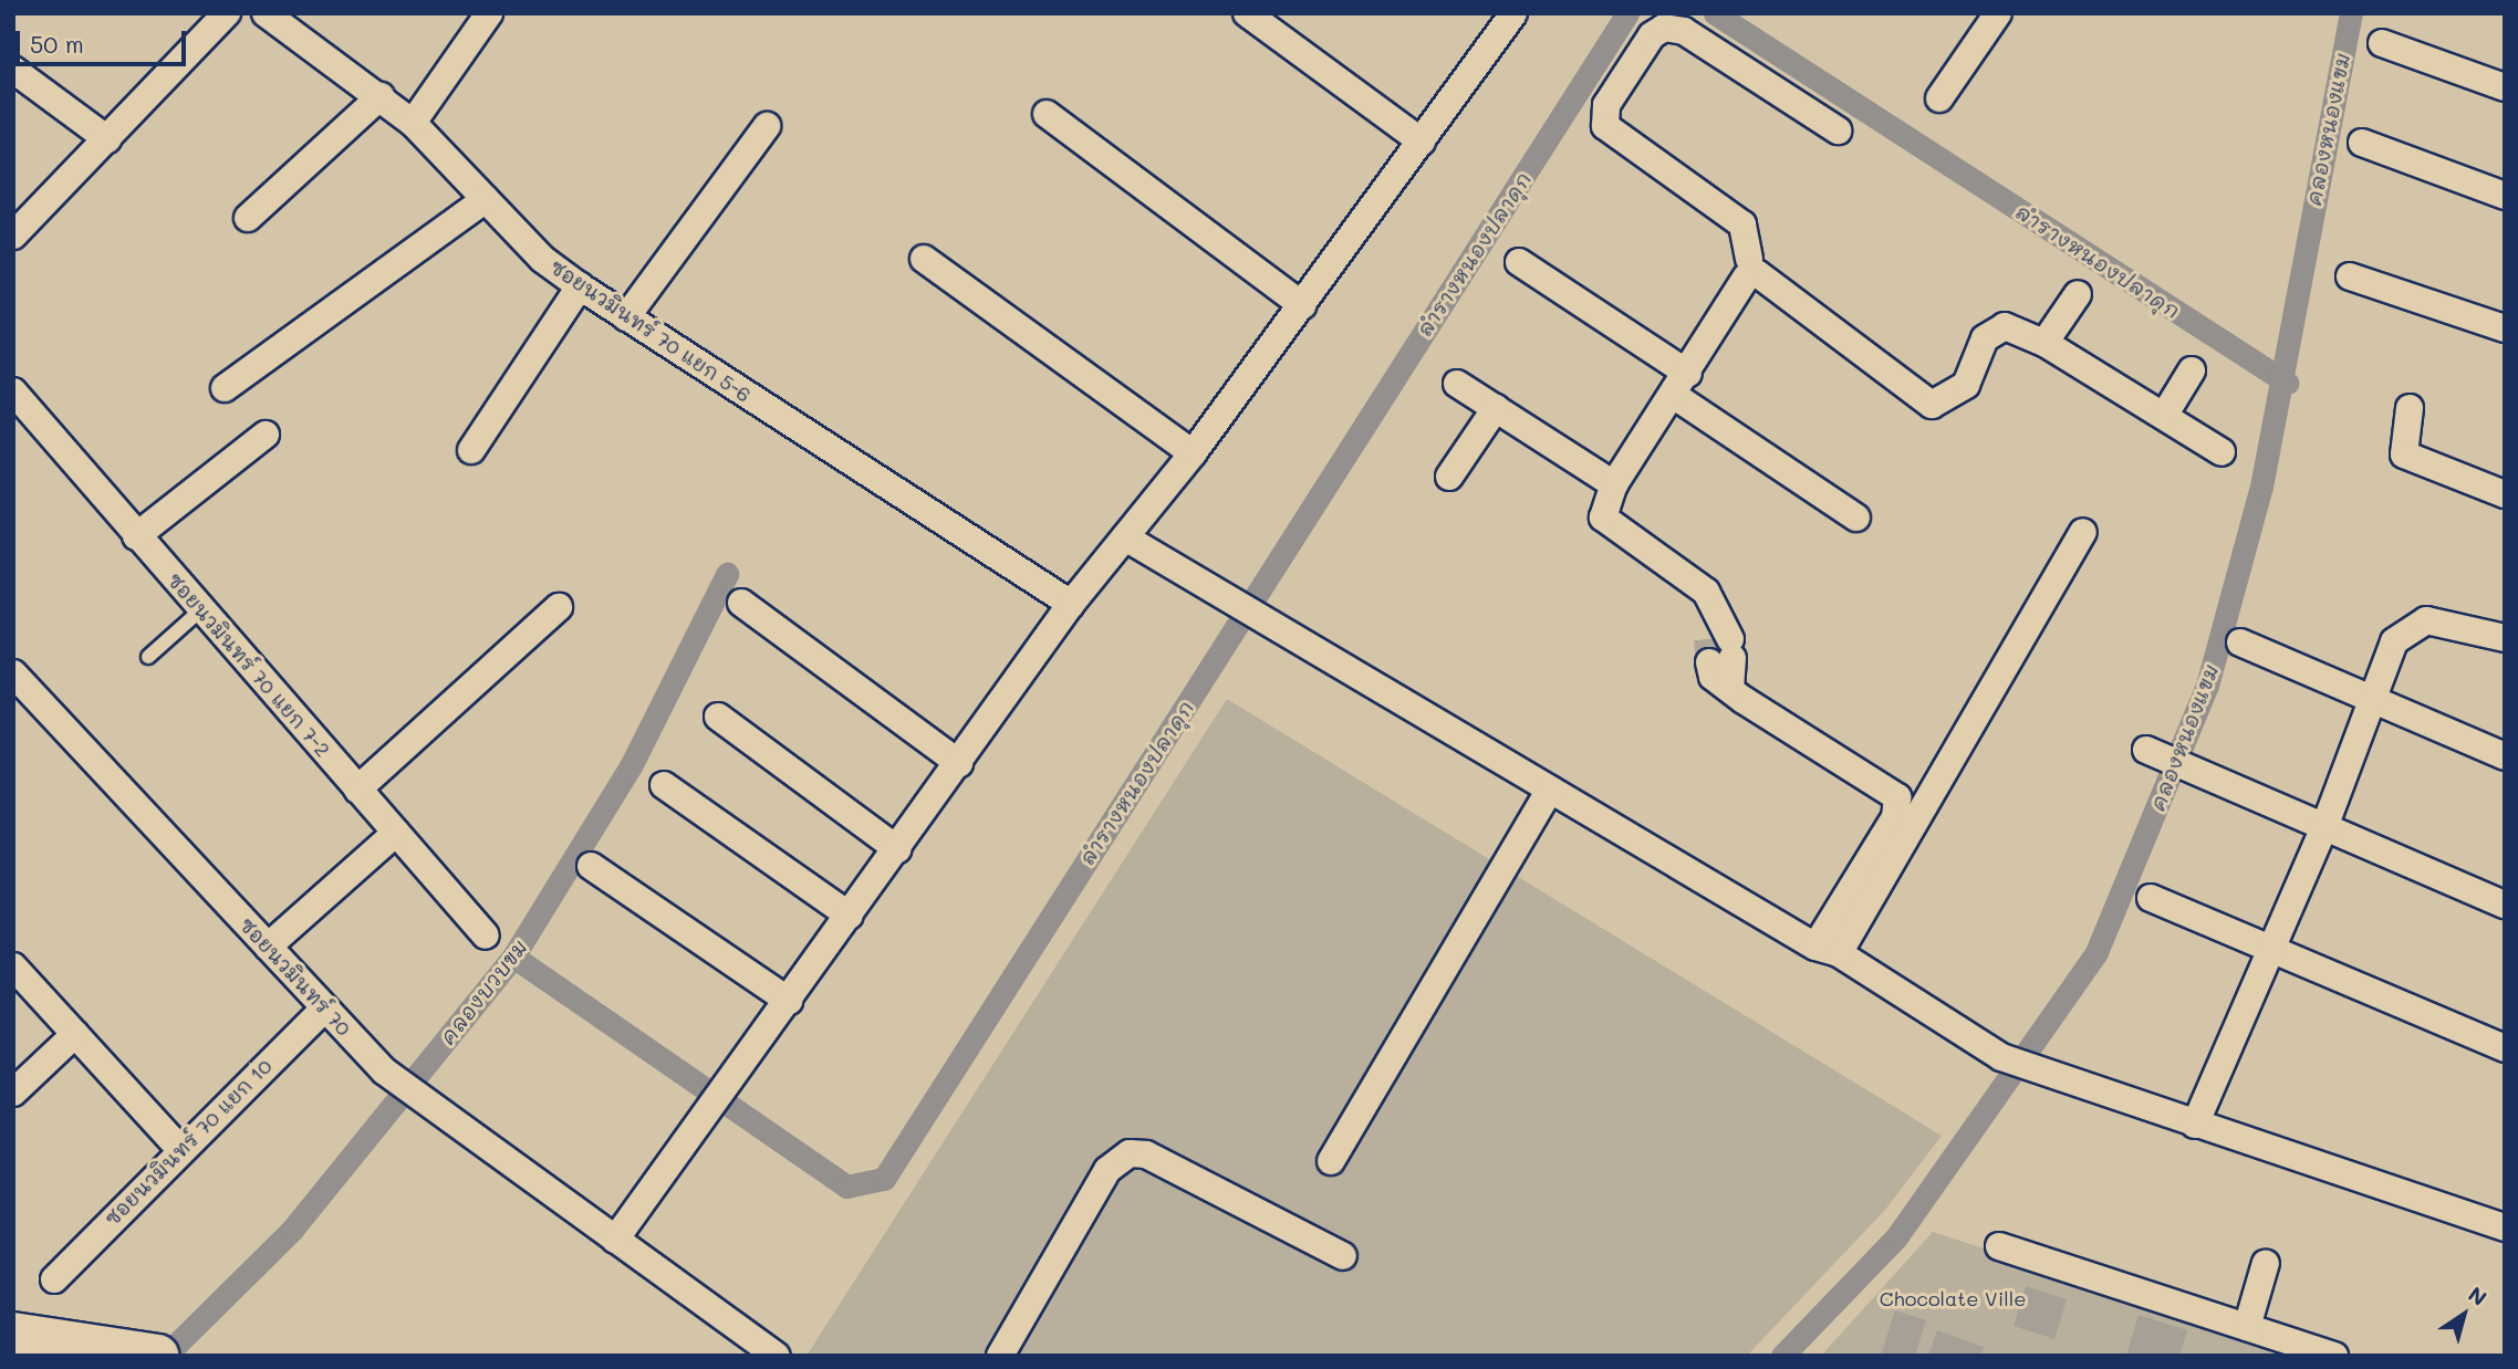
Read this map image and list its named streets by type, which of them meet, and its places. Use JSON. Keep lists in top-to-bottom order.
{
  "streets": {
    "street": [
      "ซอยนวมินทร์ 70 แยก 5-6",
      "ซอยนวมินทร์ 70 แยก 7-2",
      "ซอยนวมินทร์ 70",
      "ซอยนวมินทร์ 70 แยก 10"
    ]
  },
  "crossings": [
    ["ซอยนวมินทร์ 70", "ซอยนวมินทร์ 70 แยก 10"]
  ],
  "water": ["คลองหนองแขม", "ลำรางหนองปลาดุก", "คลองบวบขม"],
  "parks": ["Chocolate Ville"],
  "scale_bar": "50 m",
  "north": "top right"
}
